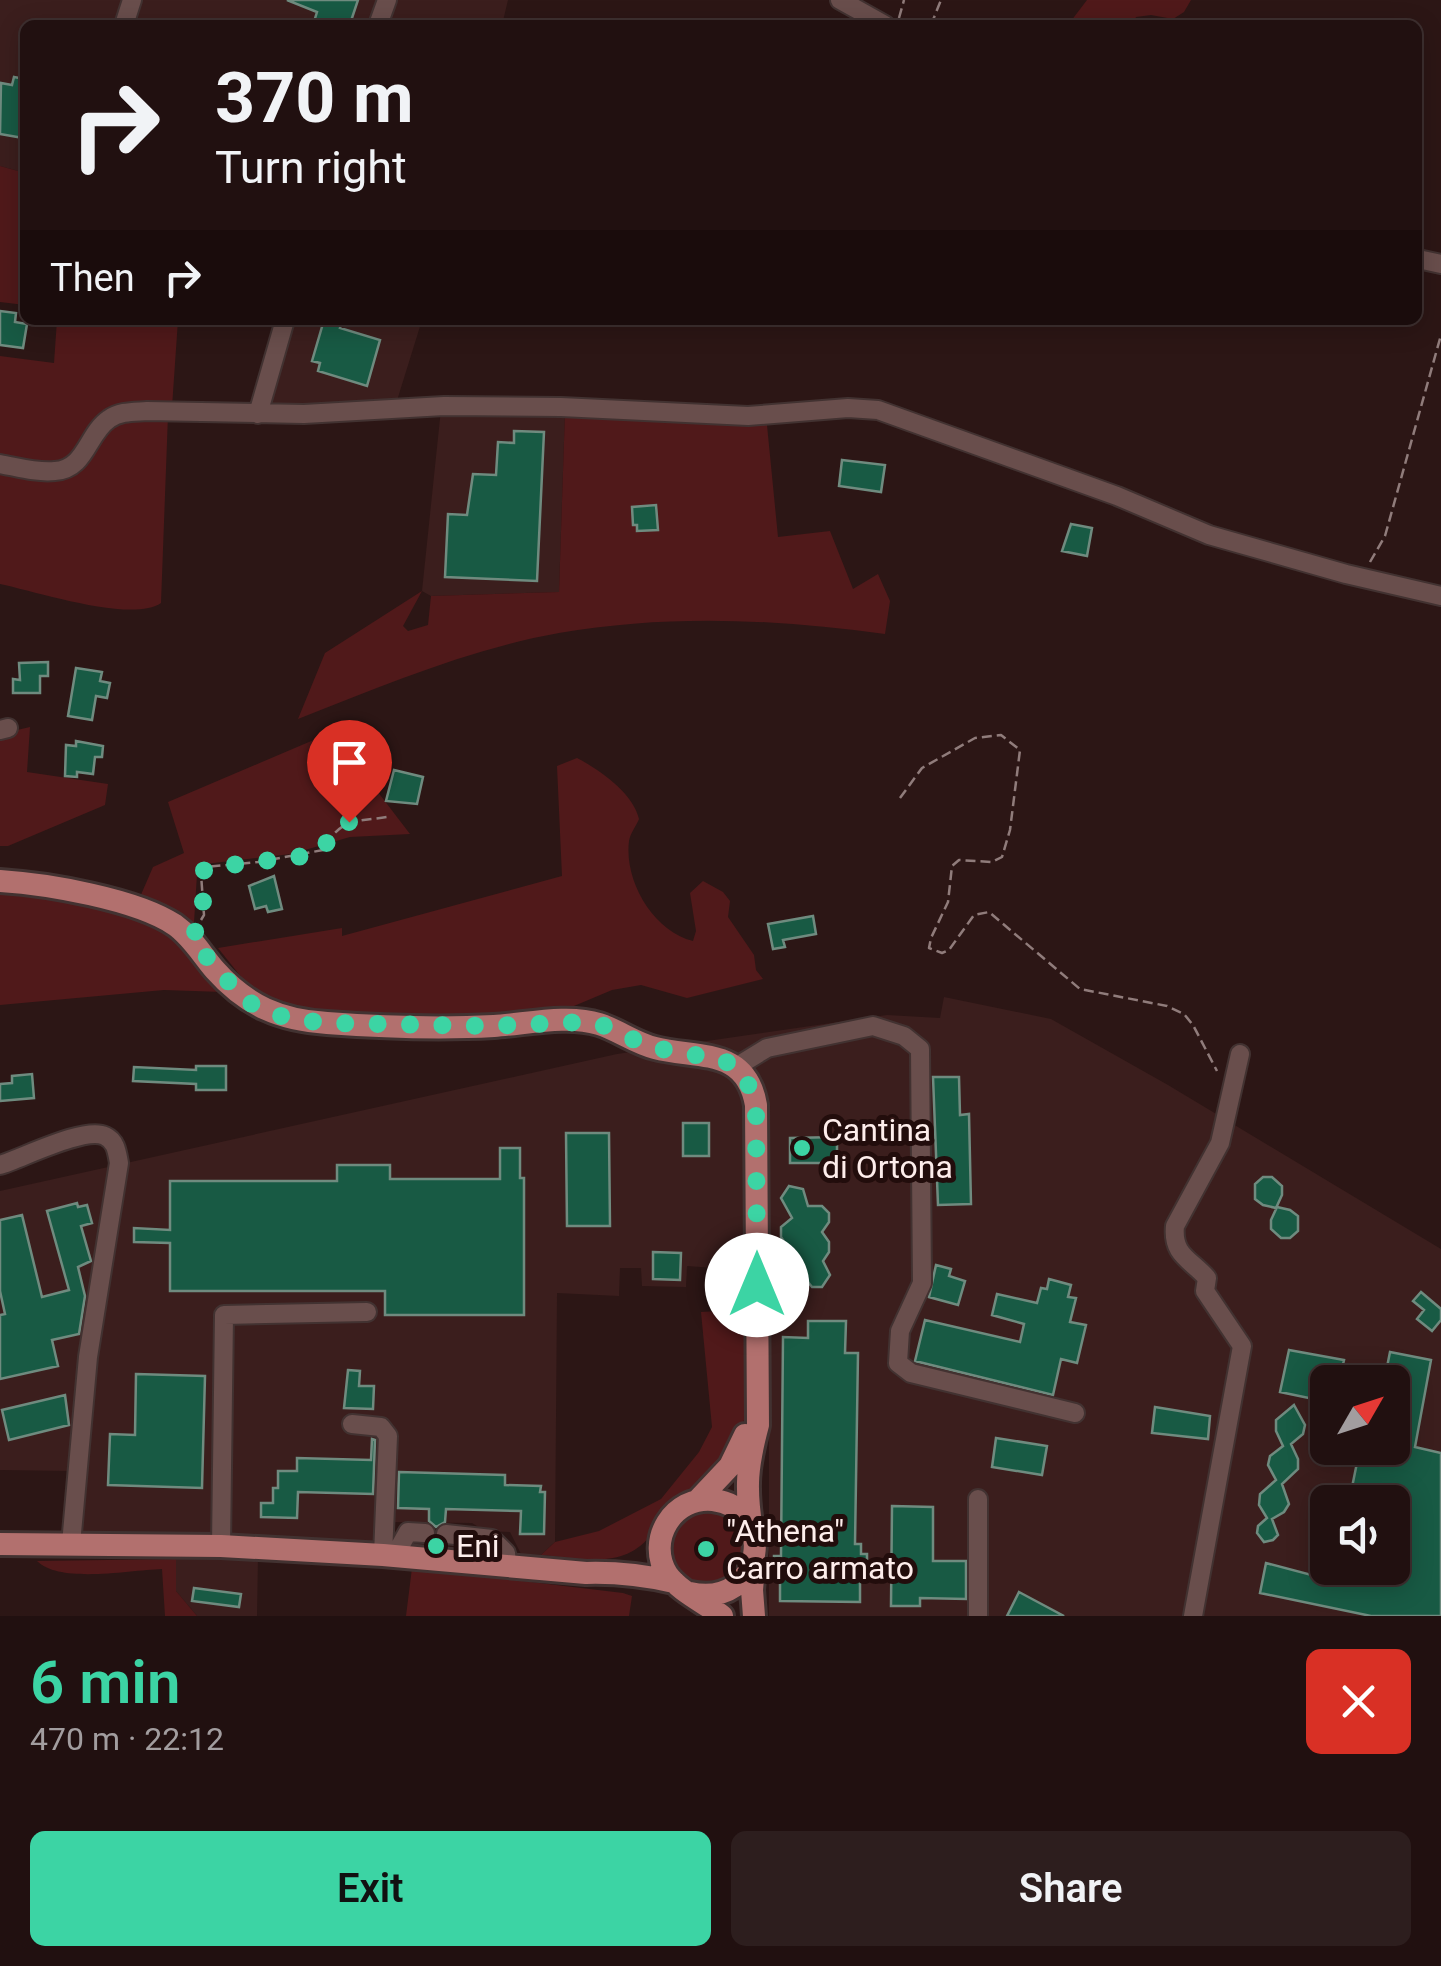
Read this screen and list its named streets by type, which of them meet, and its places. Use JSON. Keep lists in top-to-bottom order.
{
  "places": ["Cantina di Ortona", "Eni", "\"Athena\" Carro armato"],
  "north": "top right",
  "page": {
    "turn": ["370 m", "Turn right"],
    "then": "Then",
    "heading": ["6 min", "470 m · 22:12"],
    "buttons": ["Exit", "Share"]
  }
}
